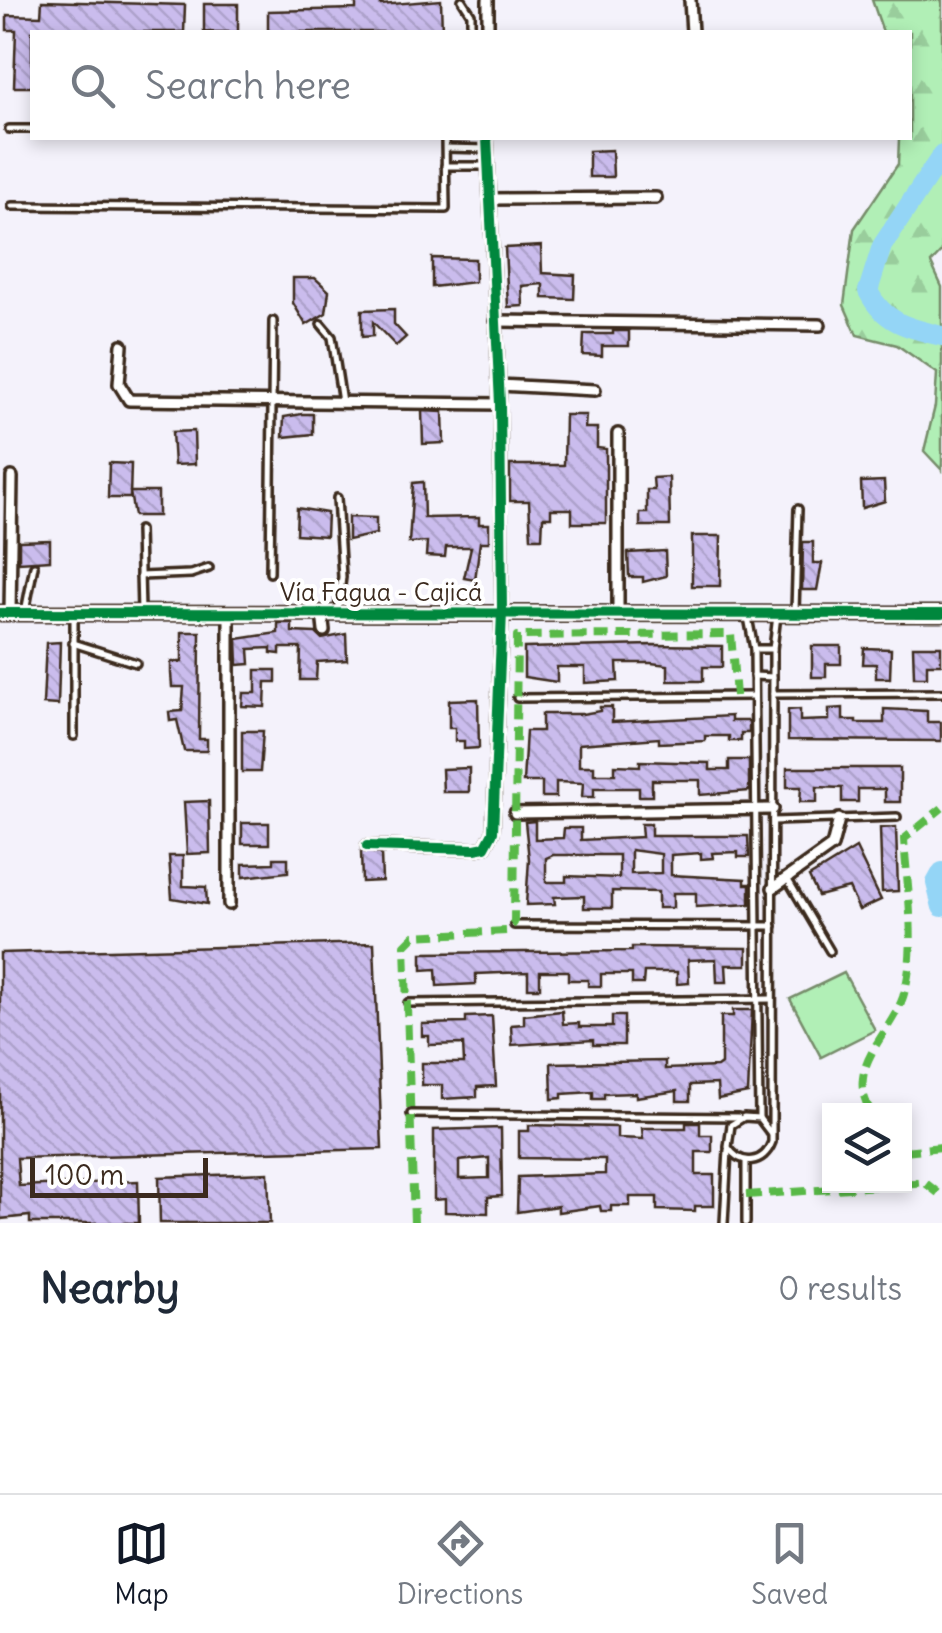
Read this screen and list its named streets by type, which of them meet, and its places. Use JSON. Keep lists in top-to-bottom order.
{
  "streets": {
    "street": ["Vía Fagua - Cajicá"]
  },
  "scale_bar": "100 m",
  "page": {
    "search": "Search here",
    "scale": "100 m",
    "heading": ["Nearby", "0 results"],
    "nav": ["Map", "Directions", "Saved"]
  }
}
